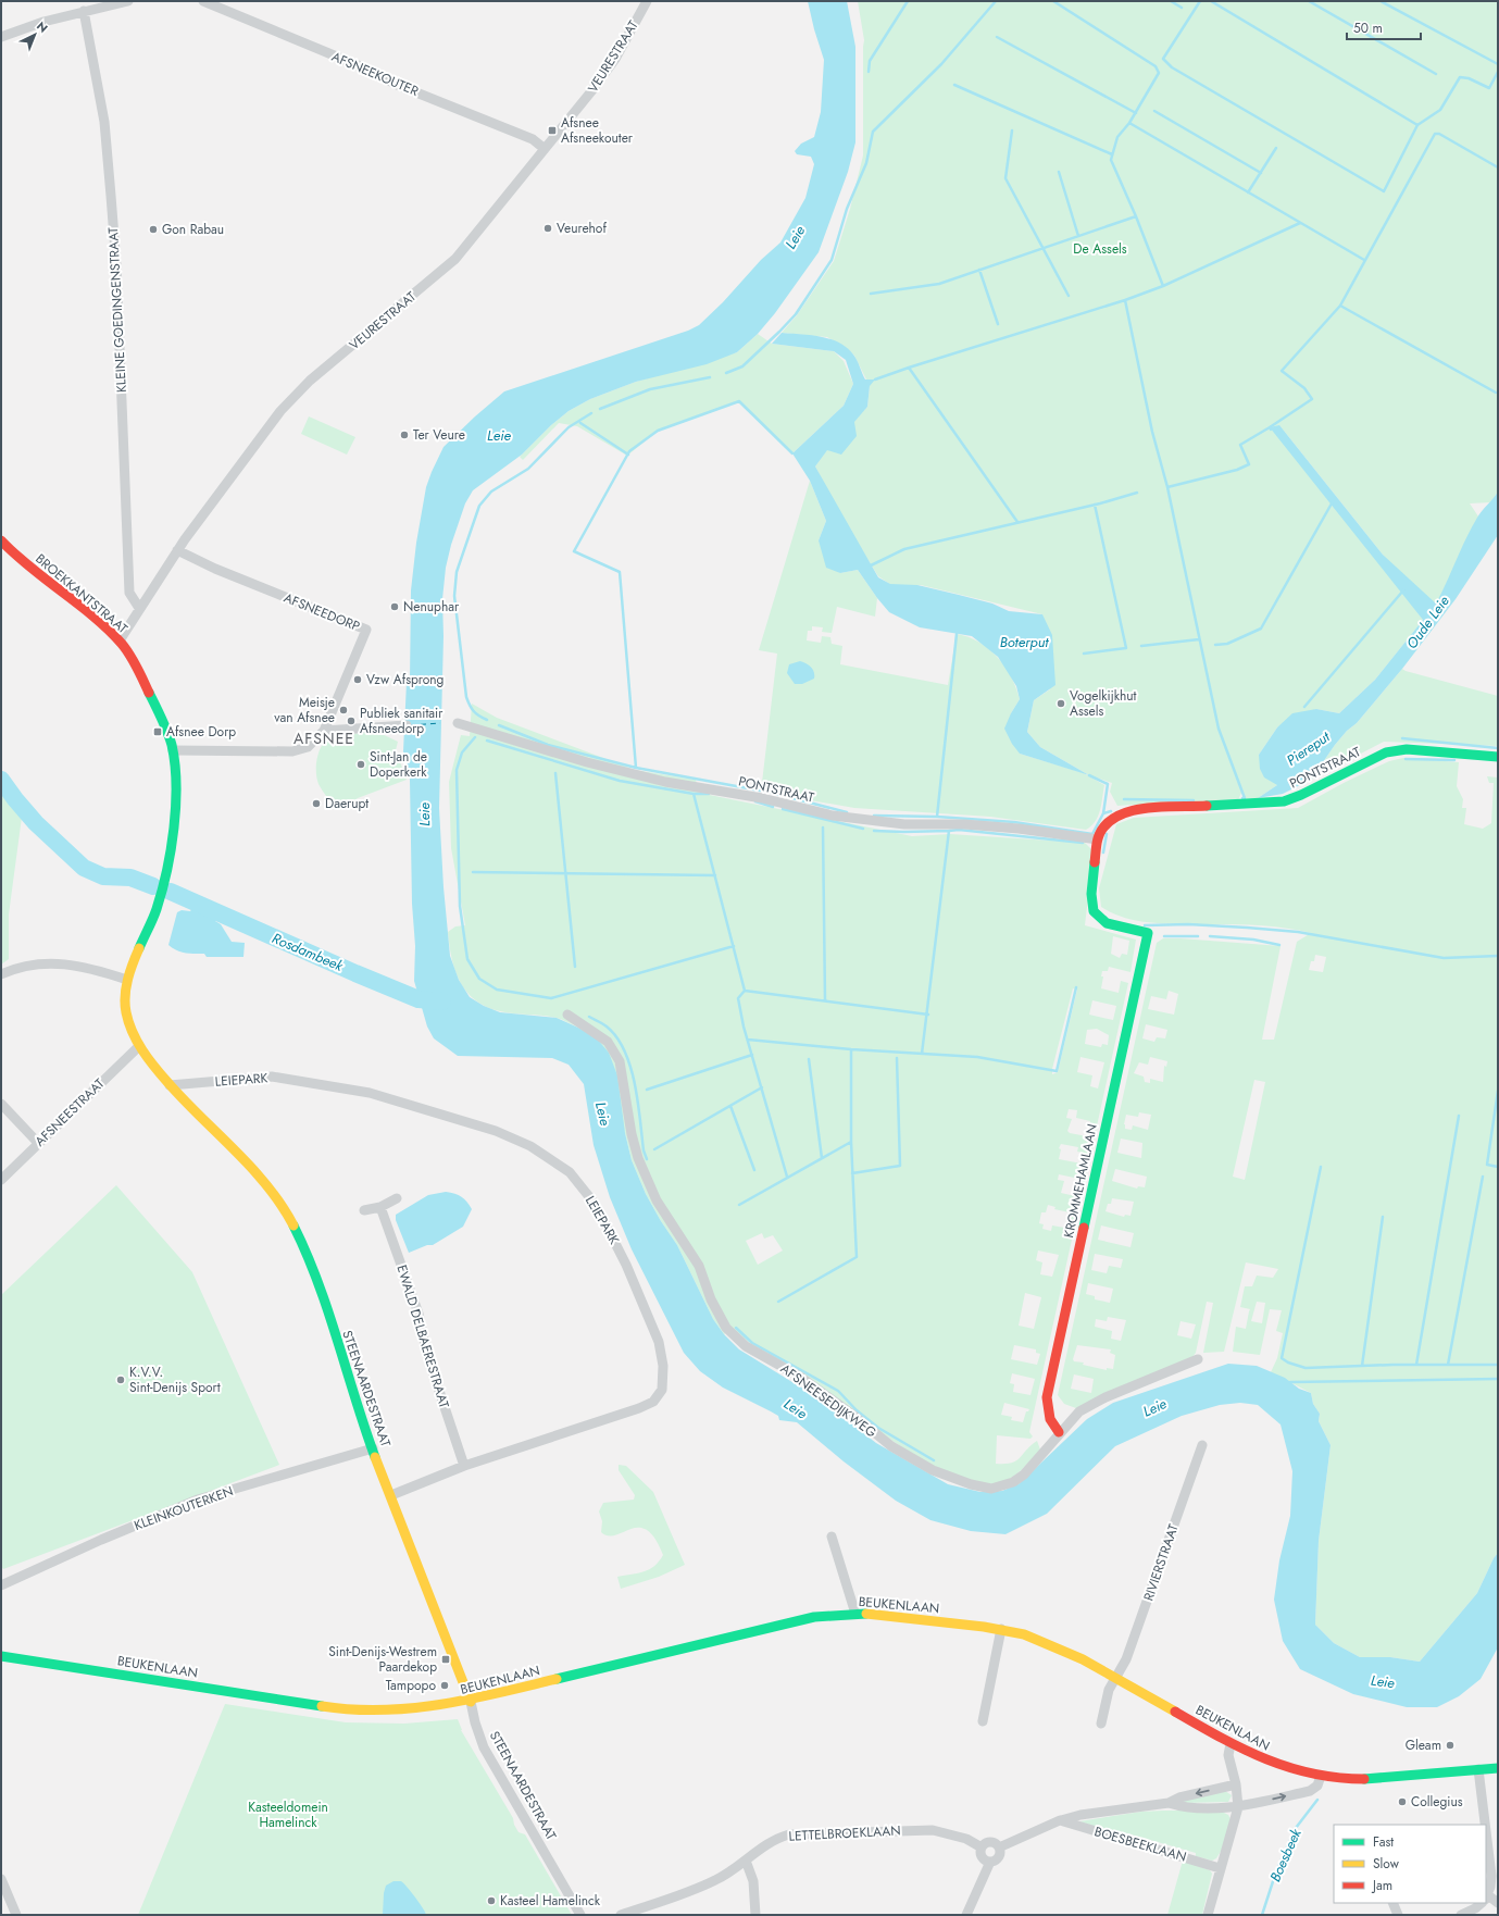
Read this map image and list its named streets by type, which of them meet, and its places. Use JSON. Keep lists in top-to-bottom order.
{
  "streets": {
    "street": [
      "VEURESTRAAT",
      "AFSNEEKOUTER",
      "KLEINE GOEDINGENSTRAAT",
      "BROEKKANTSTRAAT",
      "AFSNEEDORP",
      "PONTSTRAAT",
      "LEIEPARK",
      "AFSNEESTRAAT",
      "KROMMEHAMLAAN",
      "EWALD DELBAERESTRAAT",
      "STEENAARDESTRAAT",
      "AFSNEESEDIJKWEG",
      "KLEINKOUTERKEN",
      "RIVIERSTRAAT",
      "BEUKENLAAN",
      "LETTELBROEKLAAN",
      "BOESBEEKLAAN"
    ]
  },
  "crossings": [
    ["VEURESTRAAT", "AFSNEEKOUTER"],
    ["VEURESTRAAT", "KLEINE GOEDINGENSTRAAT"],
    ["VEURESTRAAT", "BROEKKANTSTRAAT"],
    ["VEURESTRAAT", "AFSNEEDORP"],
    ["BROEKKANTSTRAAT", "AFSNEEDORP"],
    ["BROEKKANTSTRAAT", "STEENAARDESTRAAT"],
    ["PONTSTRAAT", "KROMMEHAMLAAN"],
    ["LEIEPARK", "EWALD DELBAERESTRAAT"],
    ["LEIEPARK", "STEENAARDESTRAAT"],
    ["AFSNEESTRAAT", "STEENAARDESTRAAT"],
    ["KROMMEHAMLAAN", "AFSNEESEDIJKWEG"],
    ["STEENAARDESTRAAT", "KLEINKOUTERKEN"],
    ["STEENAARDESTRAAT", "BEUKENLAAN"],
    ["RIVIERSTRAAT", "BEUKENLAAN"],
    ["LETTELBROEKLAAN", "BOESBEEKLAAN"]
  ],
  "districts": ["AFSNEE"],
  "water": [
    "Leie",
    "Oude Leie",
    "Boterput",
    "Piereput",
    "Rosdambeek",
    "Boesbeek"
  ],
  "parks": ["De Assels", "Kasteeldomein Hamelinck"],
  "places": {
    "transit": ["Afsnee Afsneekouter", "Afsnee Dorp", "Sint-Denijs-Westrem Paardekop"],
    "other": [
      "Veurehof",
      "Gon Rabau",
      "Ter Veure",
      "Nenuphar",
      "Vzw Afsprong",
      "Vogelkijkhut Assels",
      "Meisje van Afsnee",
      "Publiek sanitair Afsneedorp",
      "Sint-Jan de Doperkerk",
      "Daerupt",
      "K.V.V. Sint-Denijs Sport",
      "Tampopo",
      "Gleam",
      "Collegius",
      "Kasteel Hamelinck"
    ]
  },
  "legend": ["Fast", "Slow", "Jam"],
  "scale_bar": "50 m",
  "north": "top right"
}
